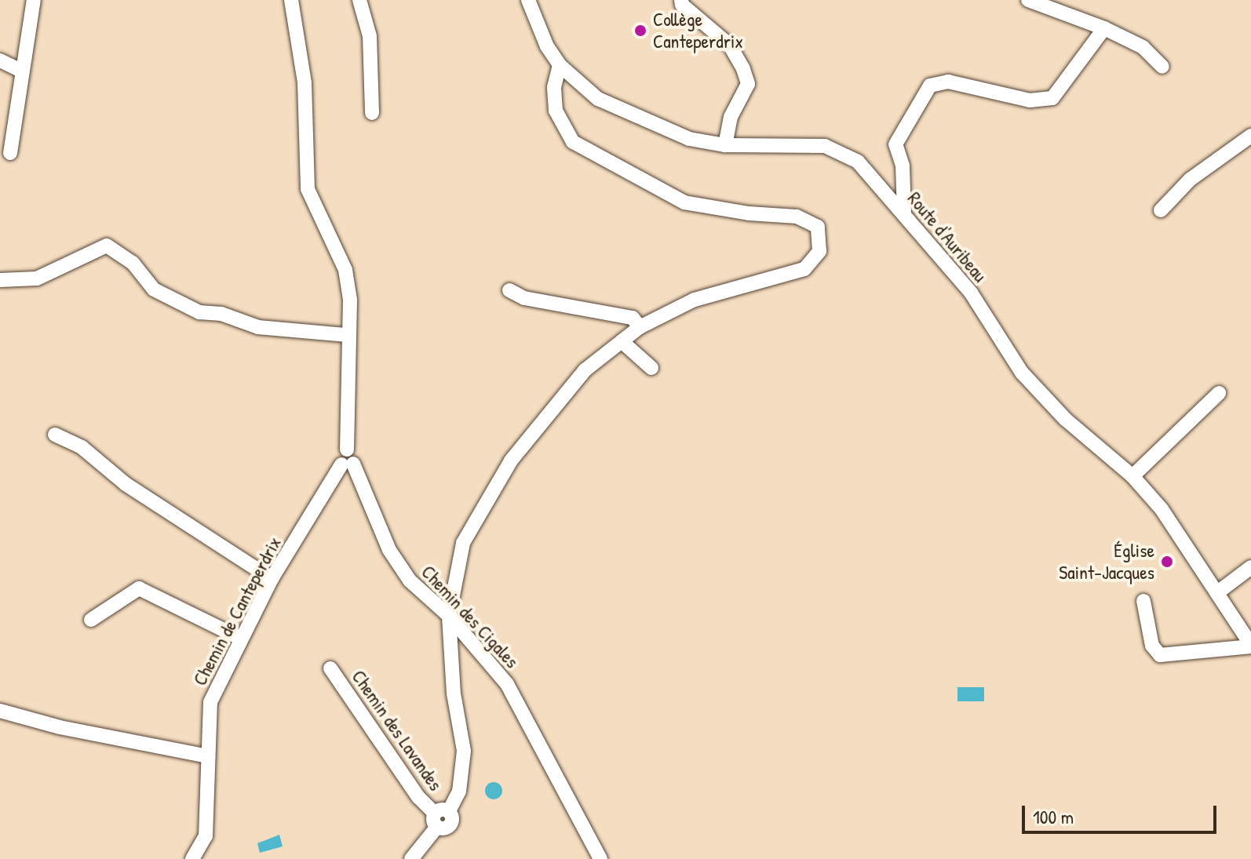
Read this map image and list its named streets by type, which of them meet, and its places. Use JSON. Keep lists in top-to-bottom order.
{
  "streets": {
    "street": [
      "Route d'Auribeau",
      "Chemin de Canteperdrix",
      "Chemin des Cigales",
      "Chemin des Lavandes"
    ]
  },
  "crossings": [
    ["Chemin de Canteperdrix", "Chemin des Cigales"]
  ],
  "places": ["Collège Canteperdrix", "Église Saint-Jacques"],
  "scale_bar": "100 m"
}
